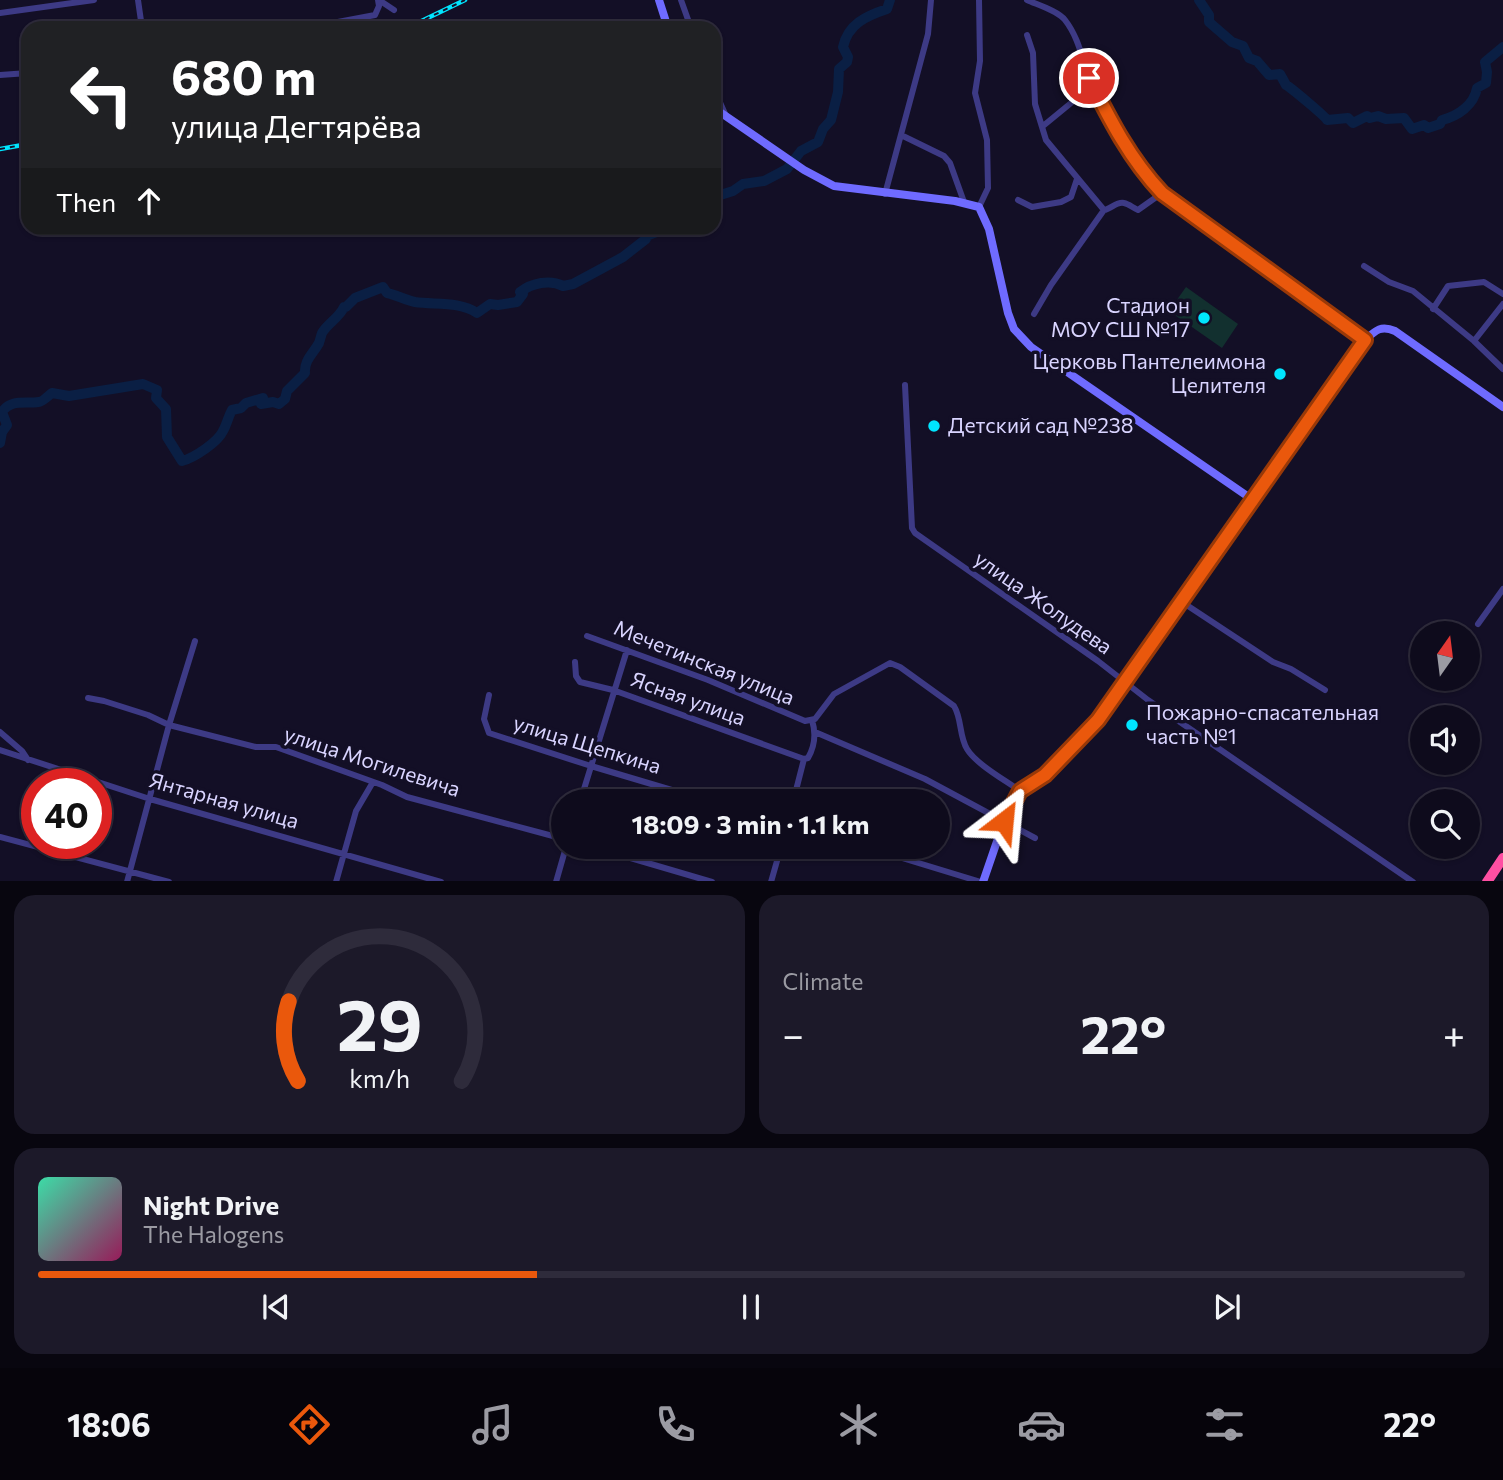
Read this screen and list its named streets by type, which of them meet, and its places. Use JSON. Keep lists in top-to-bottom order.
{
  "streets": {
    "street": [
      "улица Жолудева",
      "Мечетинская улица",
      "Ясная улица",
      "улица Щепкина",
      "улица Могилевича",
      "Янтарная улица"
    ]
  },
  "places": [
    "Стадион МОУ СШ №17",
    "Церковь Пантелеимона Целителя",
    "Детский сад №238",
    "Пожарно-спасательная часть №1"
  ],
  "north": "top",
  "page": {
    "turn": ["680 m", "улица Дегтярёва"],
    "then": "Then",
    "limit": "40",
    "trip": "18:09 · 3 min · 1.1 km",
    "tile": "Climate",
    "heat": ["−", "22°", "+"],
    "song": ["Night Drive", "The Halogens"],
    "tabs": ["18:06", "22°"],
    "gauge": ["29", "km/h"]
  }
}
